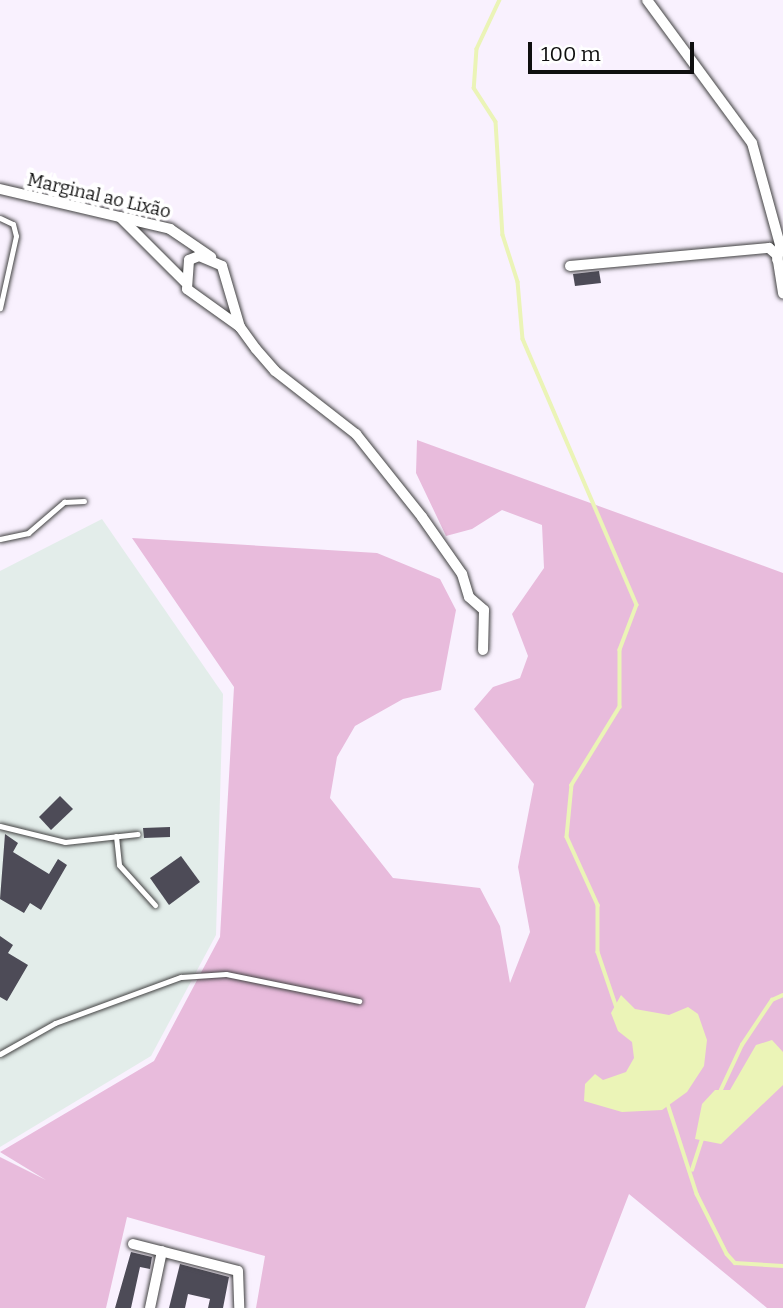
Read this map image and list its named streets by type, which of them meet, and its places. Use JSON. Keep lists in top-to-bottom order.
{
  "streets": {
    "street": ["Marginal ao Lixão"]
  },
  "scale_bar": "100 m"
}
